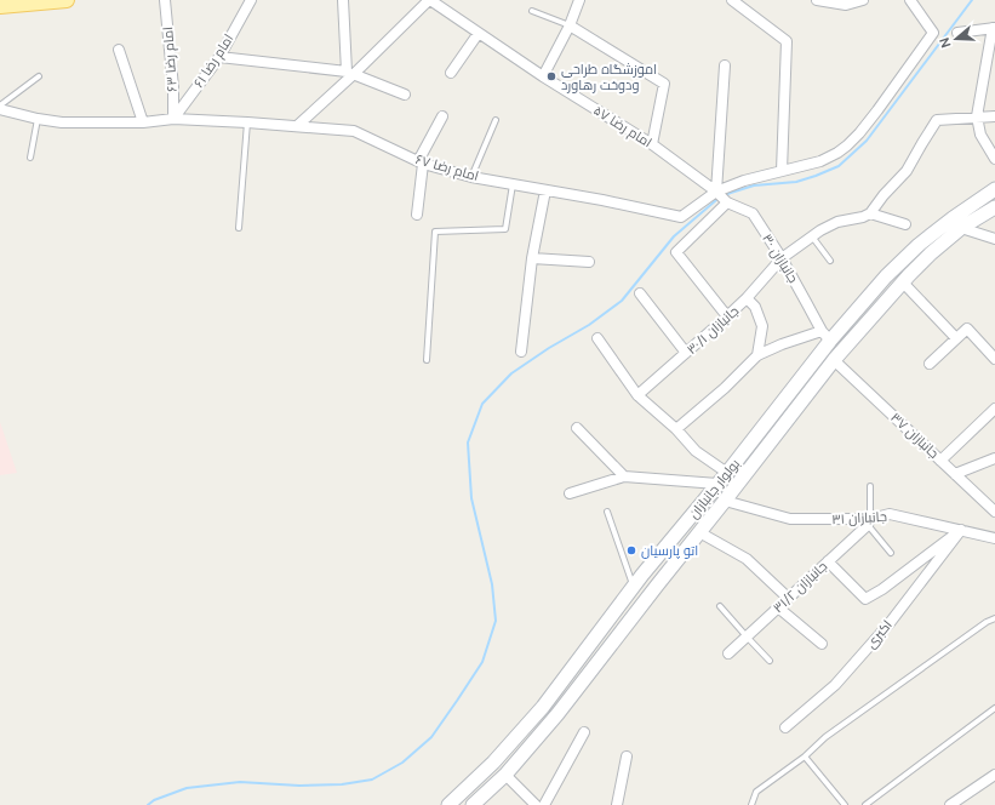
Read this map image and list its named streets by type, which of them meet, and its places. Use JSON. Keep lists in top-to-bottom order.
{
  "streets": {
    "main road": ["بولوار جانبازان"],
    "street": [
      "امام رضا ۶۳",
      "امام رضا ۶۱",
      "امام رضا ۵۷",
      "امام رضا ۶۷",
      "جانبازان ۳۰",
      "جانبازان ۳۰/۱",
      "جانبازان ۳۷",
      "جانبازان ۳۱",
      "جانبازان ۳۱/۲",
      "اکبری"
    ]
  },
  "crossings": [
    ["امام رضا ۶۳", "امام رضا ۶۱"],
    ["امام رضا ۶۳", "امام رضا ۶۷"],
    ["امام رضا ۶۱", "امام رضا ۶۷"],
    ["امام رضا ۵۷", "امام رضا ۶۷"],
    ["امام رضا ۵۷", "جانبازان ۳۰"],
    ["امام رضا ۶۷", "جانبازان ۳۰"],
    ["جانبازان ۳۰", "جانبازان ۳۰/۱"],
    ["جانبازان ۳۰", "بولوار جانبازان"],
    ["جانبازان ۳۷", "بولوار جانبازان"],
    ["بولوار جانبازان", "جانبازان ۳۱"],
    ["جانبازان ۳۱", "جانبازان ۳۱/۲"],
    ["جانبازان ۳۱", "اکبری"]
  ],
  "places": ["اموزشگاه طراحی ودوخت رهاورد", "اتو پارسیان"],
  "north": "left"
}
